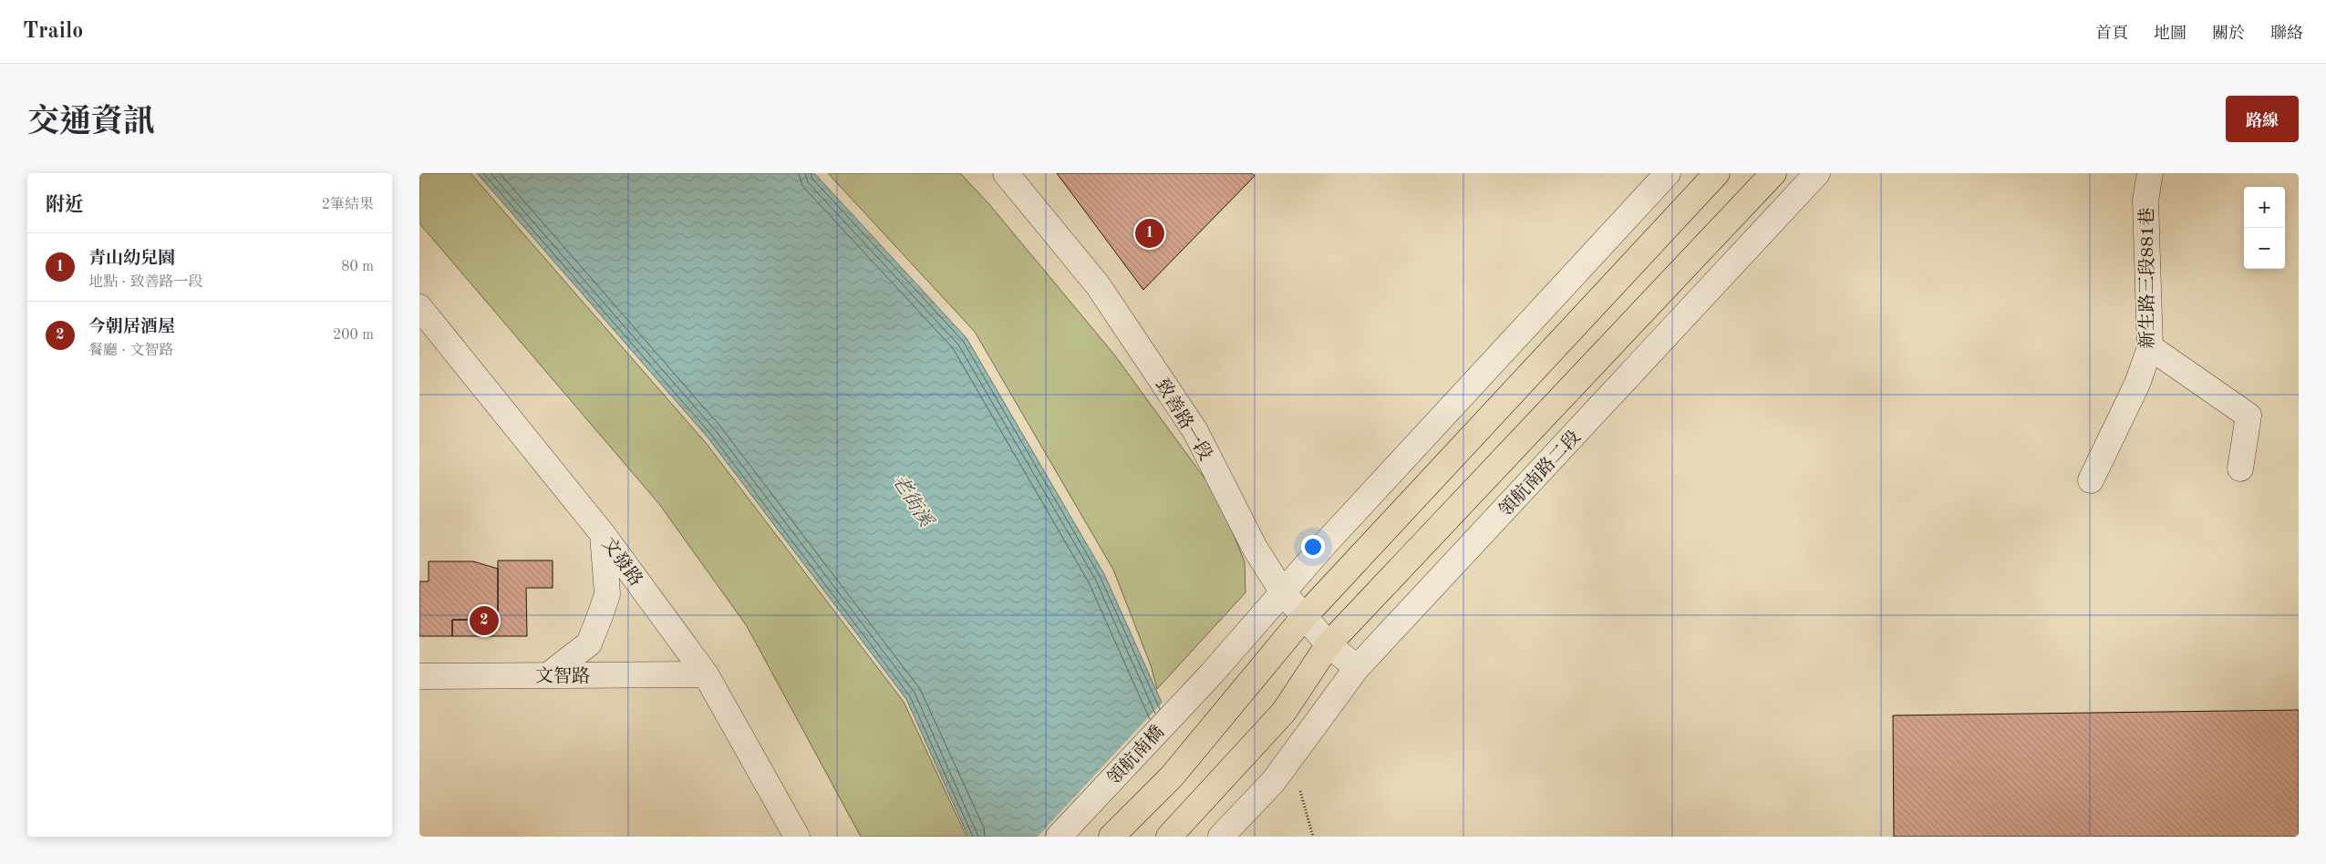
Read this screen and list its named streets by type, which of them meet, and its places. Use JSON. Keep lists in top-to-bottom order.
{
  "streets": {
    "main road": ["領航南路二段"],
    "street": [
      "新生路三段881巷",
      "致善路一段",
      "文發路",
      "文智路",
      "領航南橋"
    ]
  },
  "crossings": [
    ["致善路一段", "領航南路二段"],
    ["致善路一段", "領航南橋"],
    ["文發路", "文智路"]
  ],
  "water": ["老街溪"],
  "page": {
    "header": "Trailo",
    "nav": [
      "首頁",
      "地圖",
      "關於",
      "聯絡"
    ],
    "title": "交通資訊",
    "buttons": "路線",
    "heading": ["附近", "2筆結果"],
    "map_buttons": ["+", "−"],
    "pins": ["1", "2"],
    "list": [
      {
        "mark": "1",
        "name": "青山幼兒園",
        "note": "地點 · 致善路一段",
        "value": "80 m"
      },
      {
        "mark": "2",
        "name": "今朝居酒屋",
        "note": "餐廳 · 文智路",
        "value": "200 m"
      }
    ]
  }
}
